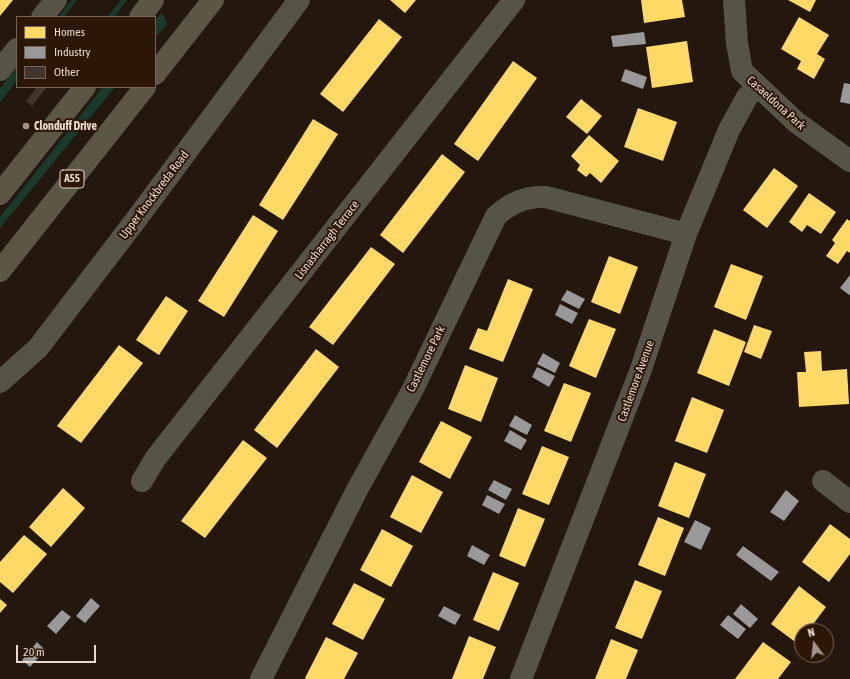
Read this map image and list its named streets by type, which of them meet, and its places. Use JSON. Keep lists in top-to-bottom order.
{
  "streets": {
    "highway": ["A55"],
    "street": [
      "Casaeldona Park",
      "Upper Knockbreda Road",
      "Lisnasharragh Terrace",
      "Castlemore Park",
      "Castlemore Avenue"
    ]
  },
  "crossings": [
    ["Casaeldona Park", "Castlemore Avenue"],
    ["Castlemore Park", "Castlemore Avenue"]
  ],
  "places": ["Clonduff Drive"],
  "legend": ["Homes", "Industry", "Other"],
  "scale_bar": "20 m",
  "north": "top"
}
